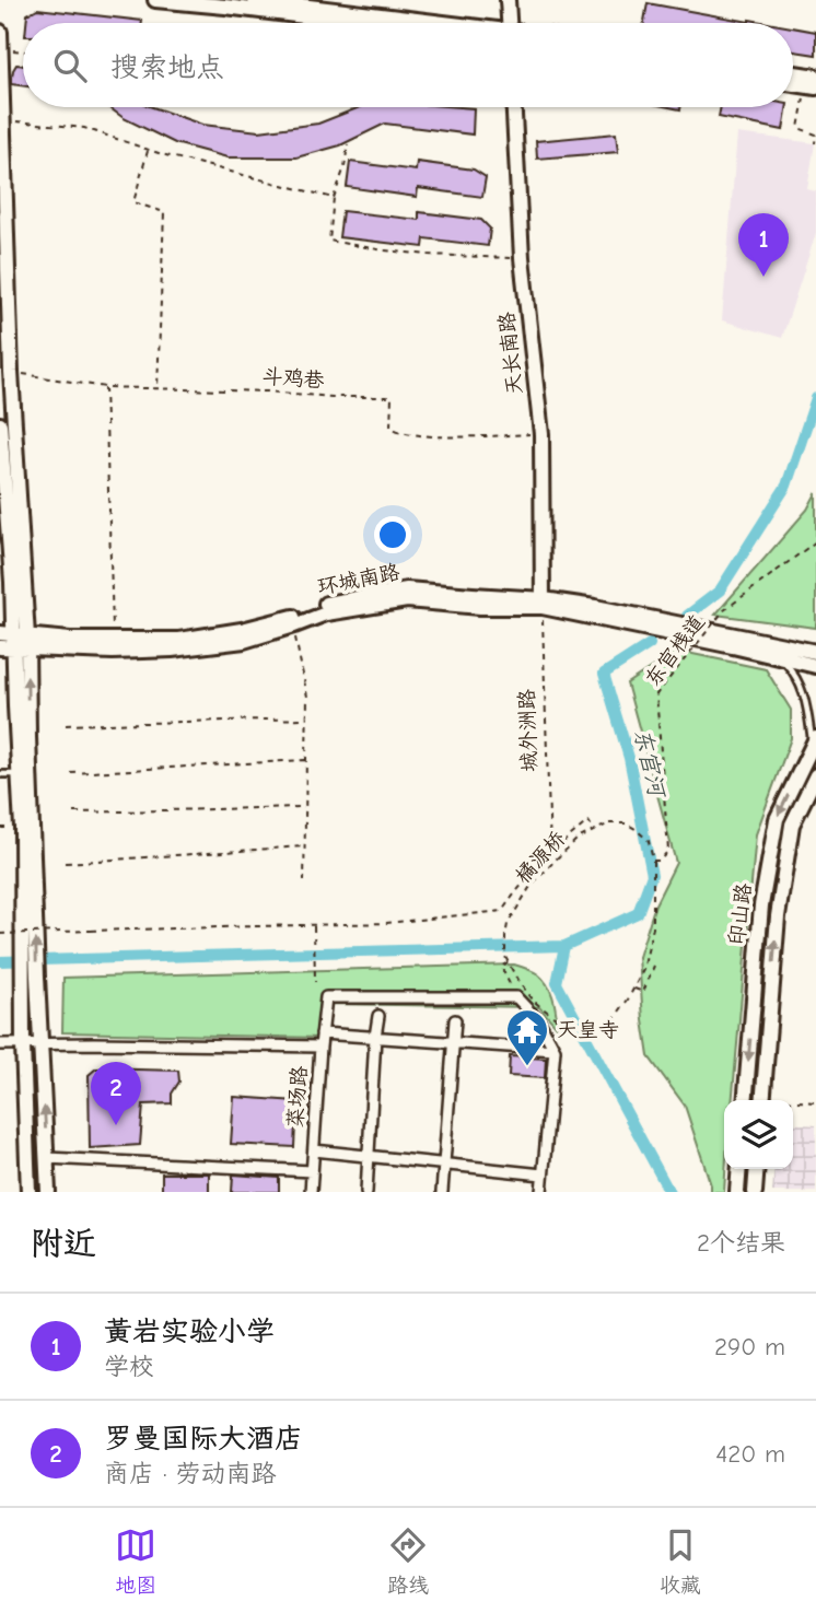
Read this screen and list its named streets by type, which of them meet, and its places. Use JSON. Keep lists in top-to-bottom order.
{
  "streets": {
    "main road": ["天长南路", "环城南路", "印山路"],
    "street": ["菜场路"],
    "path": [
      "斗鸡巷",
      "东官栈道",
      "城外洲路",
      "橘源桥"
    ]
  },
  "crossings": [
    ["天长南路", "斗鸡巷"],
    ["天长南路", "环城南路"],
    ["天长南路", "城外洲路"],
    ["环城南路", "城外洲路"],
    ["东官栈道", "橘源桥"]
  ],
  "water": ["东官河"],
  "places": {
    "temple": ["天皇寺"]
  },
  "page": {
    "search": "搜索地点",
    "pins": ["1", "2"],
    "heading": ["附近", "2个结果"],
    "list": [
      {
        "mark": "1",
        "name": "黄岩实验小学",
        "note": "学校",
        "value": "290 m"
      },
      {
        "mark": "2",
        "name": "罗曼国际大酒店",
        "note": "商店 · 劳动南路",
        "value": "420 m"
      }
    ],
    "nav": ["地图", "路线", "收藏"]
  }
}
